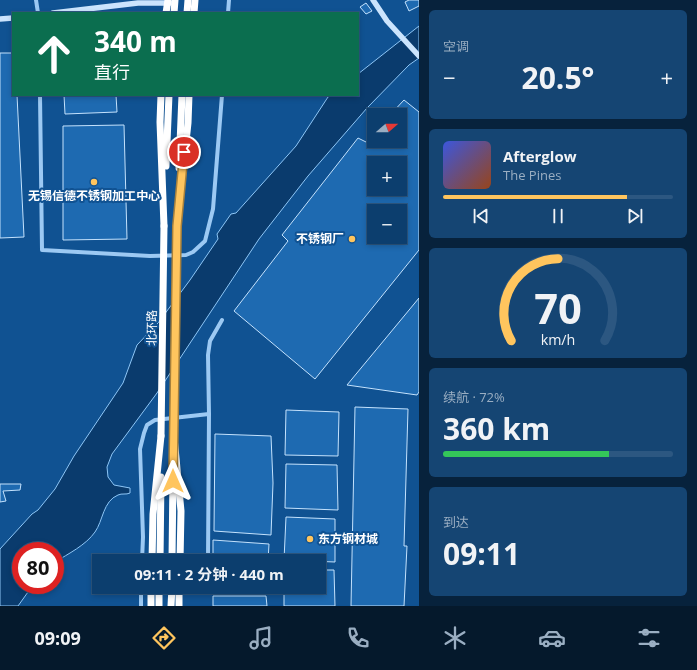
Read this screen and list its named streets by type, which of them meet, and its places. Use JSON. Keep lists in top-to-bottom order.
{
  "streets": {
    "highway": ["北环路"]
  },
  "places": ["无锡信德不锈钢加工中心", "不锈钢厂", "东方钢材城"],
  "north": "right",
  "page": {
    "tile": [
      "空调",
      ["续航 · 72%", "360 km"],
      ["到达", "09:11"]
    ],
    "turn": ["340 m", "直行"],
    "heat": ["−", "20.5°", "+"],
    "map_buttons": ["+", "−"],
    "song": ["Afterglow", "The Pines"],
    "limit": "80",
    "trip": "09:11 · 2 分钟 · 440 m",
    "tabs": "09:09",
    "gauge": ["70", "km/h"]
  }
}
